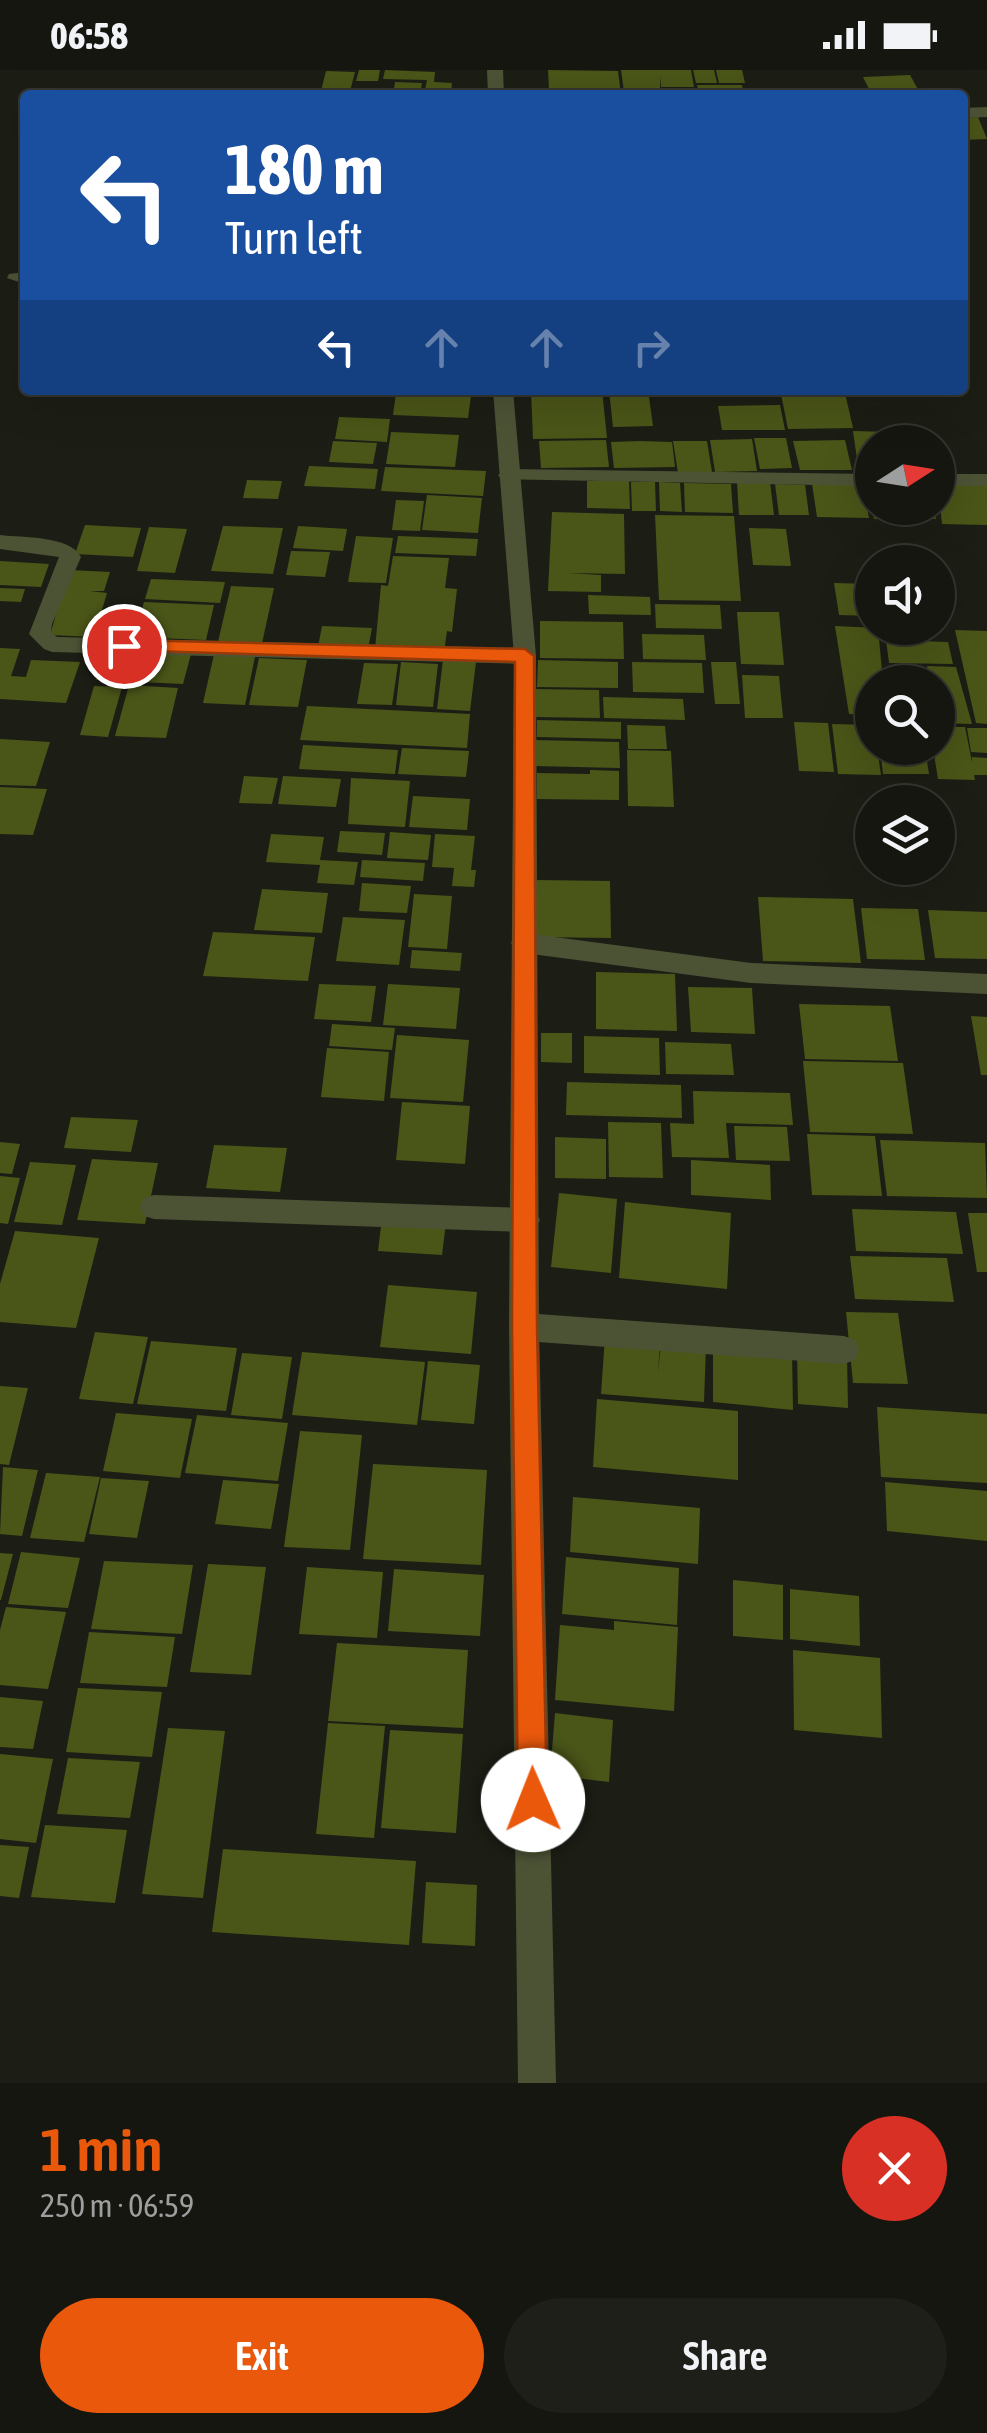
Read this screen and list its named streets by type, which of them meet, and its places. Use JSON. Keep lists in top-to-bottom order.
{
  "north": "right",
  "page": {
    "status": "06:58",
    "turn": ["180 m", "Turn left"],
    "heading": ["1 min", "250 m · 06:59"],
    "buttons": ["Exit", "Share"]
  }
}
